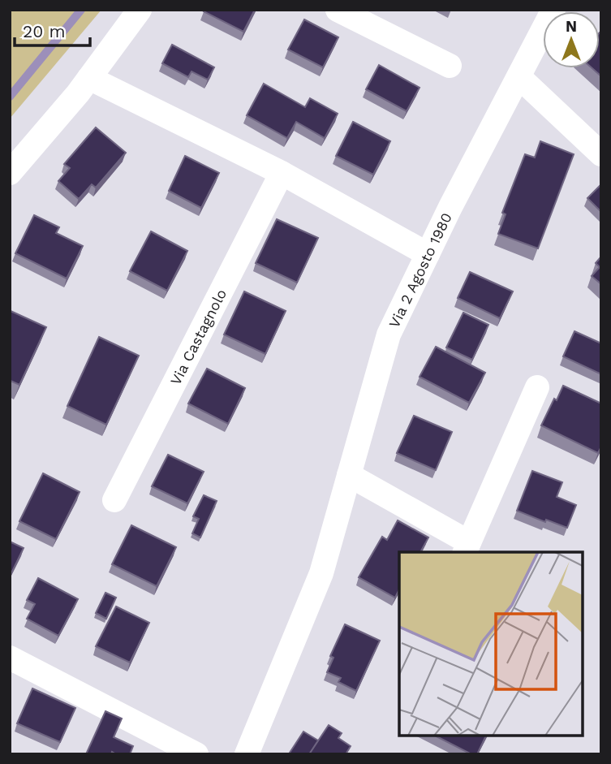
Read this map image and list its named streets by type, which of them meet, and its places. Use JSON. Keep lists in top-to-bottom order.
{
  "streets": {
    "street": ["Via 2 Agosto 1980", "Via Castagnolo"]
  },
  "scale_bar": "20 m",
  "north": "top"
}
